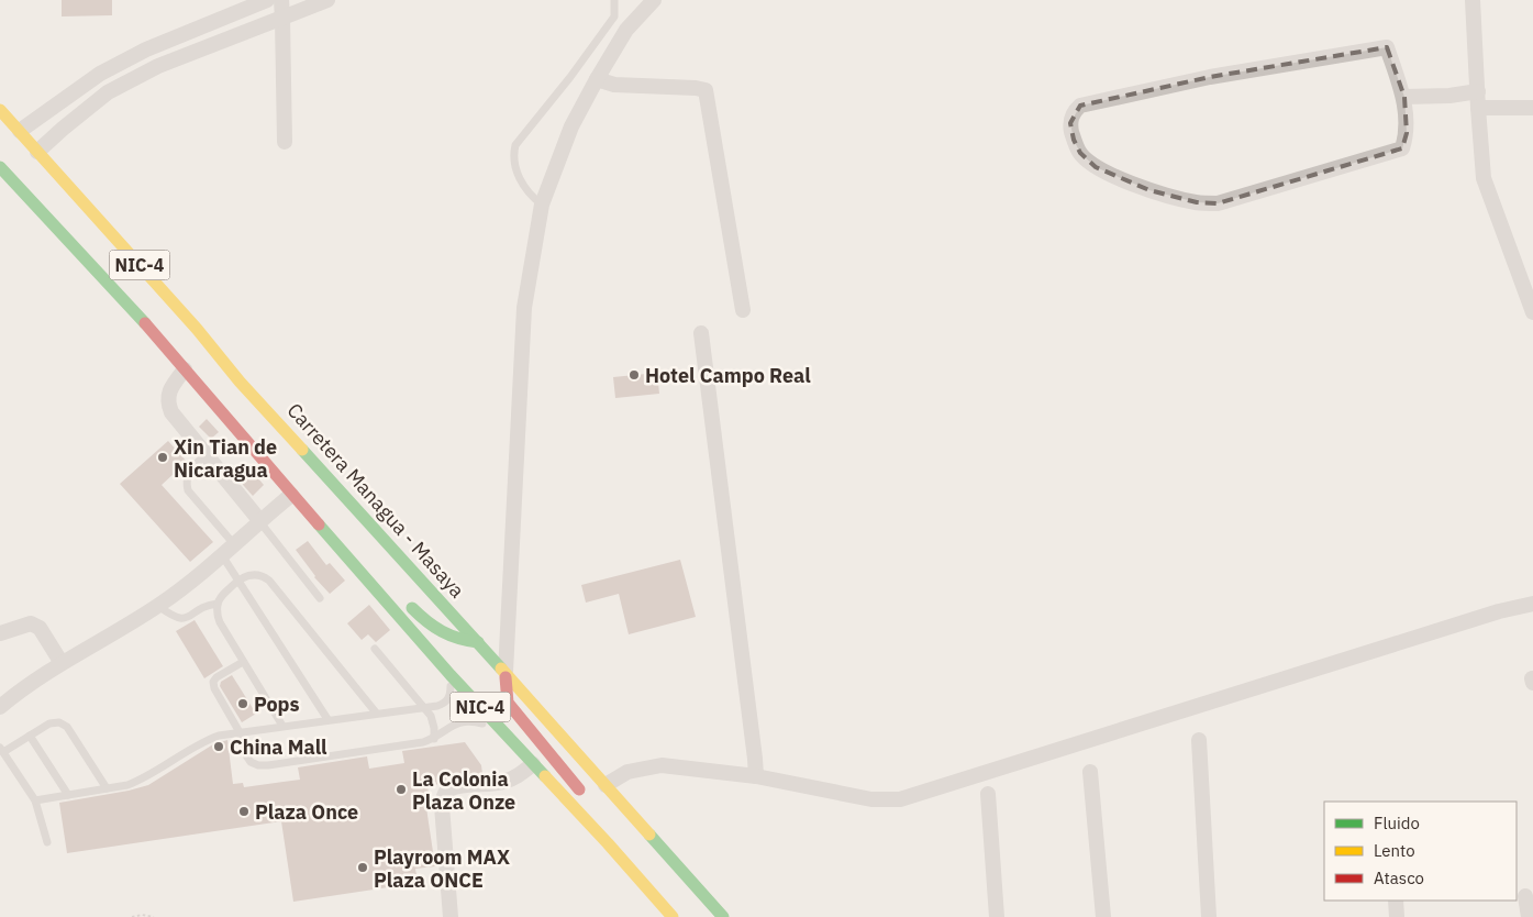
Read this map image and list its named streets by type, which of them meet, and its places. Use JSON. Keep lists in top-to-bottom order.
{
  "streets": {
    "highway": ["NIC-4", "Carretera Managua - Masaya"]
  },
  "places": [
    "Hotel Campo Real",
    "Xin Tian de Nicaragua",
    "Pops",
    "China Mall",
    "La Colonia Plaza Onze",
    "Plaza Once",
    "Playroom MAX Plaza ONCE"
  ],
  "legend": ["Fluido", "Lento", "Atasco"]
}
